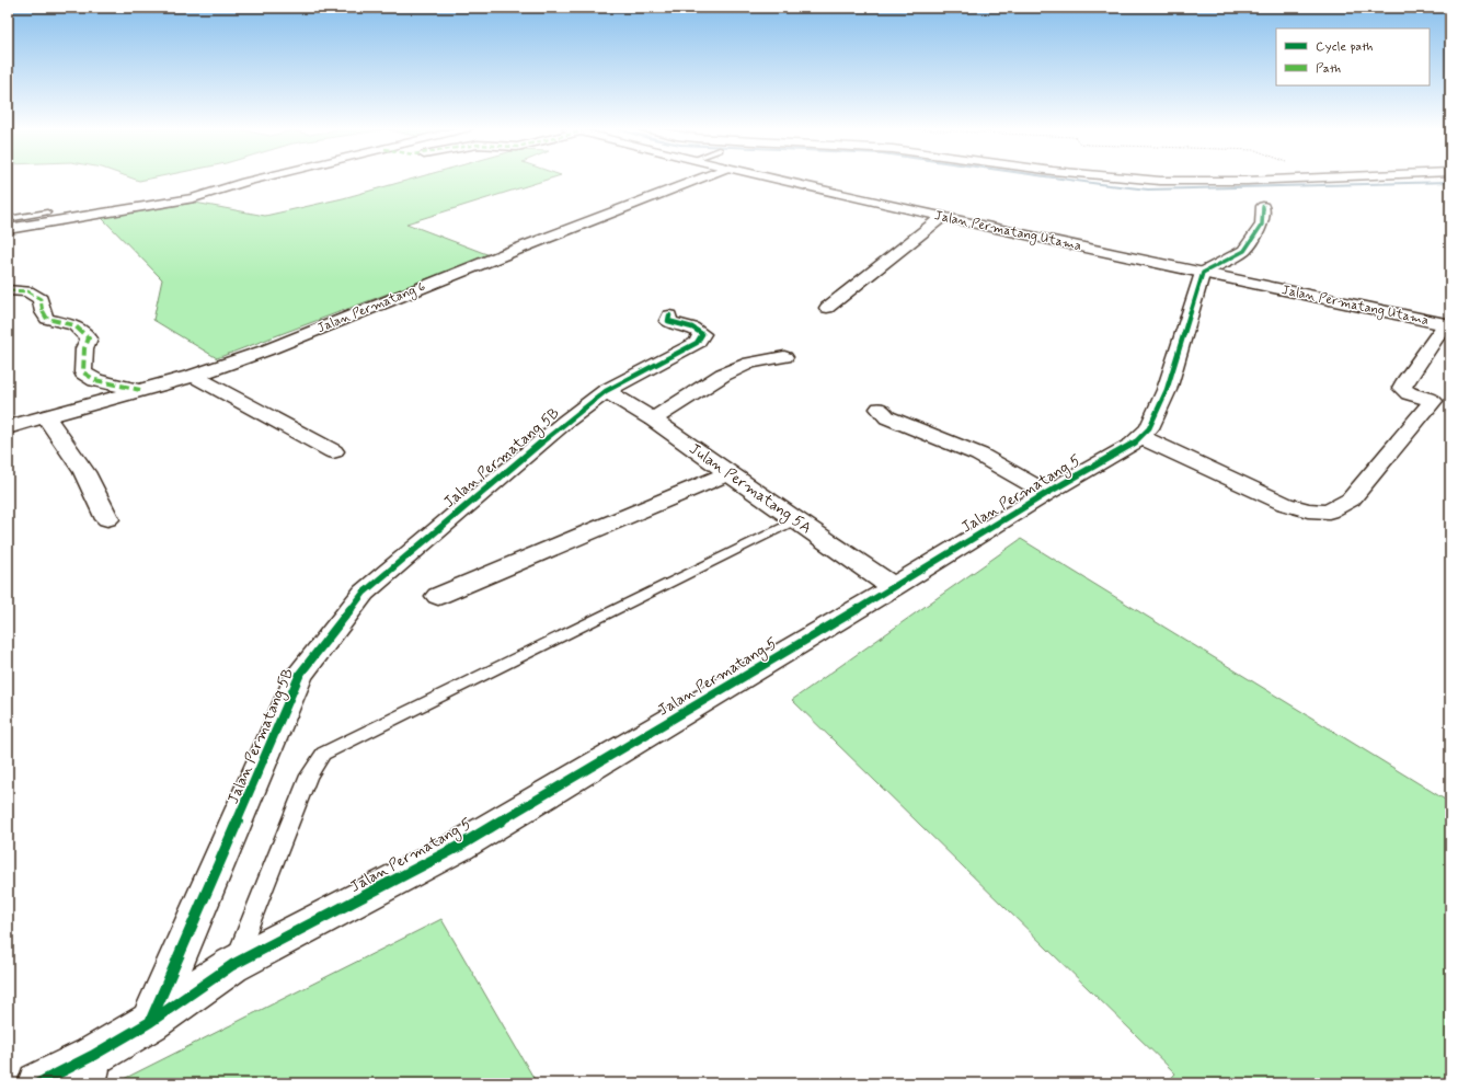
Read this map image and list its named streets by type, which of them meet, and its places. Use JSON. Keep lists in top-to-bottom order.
{
  "streets": {
    "street": [
      "Jalan Permatang Utama",
      "Jalan Permatang 6",
      "Jalan Permatang 5B",
      "Julan Permatang 5A",
      "Jalan Permatang 5"
    ]
  },
  "crossings": [
    ["Jalan Permatang Utama", "Jalan Permatang 5"],
    ["Jalan Permatang 5B", "Julan Permatang 5A"],
    ["Jalan Permatang 5B", "Jalan Permatang 5"],
    ["Julan Permatang 5A", "Jalan Permatang 5"]
  ],
  "legend": ["Cycle path", "Path"]
}
